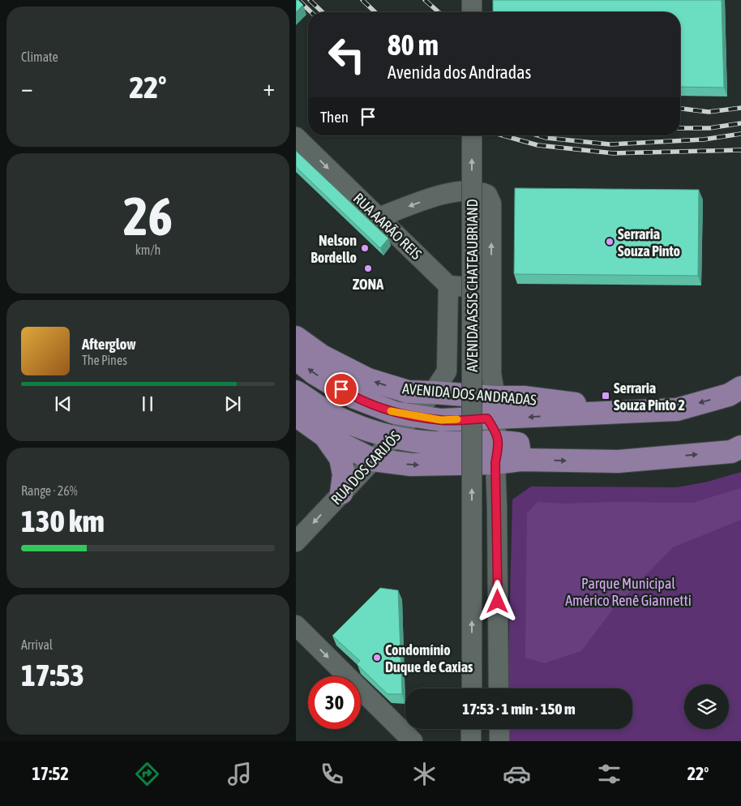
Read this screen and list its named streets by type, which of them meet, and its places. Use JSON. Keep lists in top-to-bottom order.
{
  "streets": {
    "main road": ["AVENIDA DOS ANDRADAS"],
    "street": ["RUA AARÃO REIS", "AVENIDA ASSIS CHATEAUBRIAND", "RUA DOS CARIJÓS"]
  },
  "crossings": [
    ["RUA AARÃO REIS", "AVENIDA ASSIS CHATEAUBRIAND"],
    ["AVENIDA ASSIS CHATEAUBRIAND", "AVENIDA DOS ANDRADAS"],
    ["AVENIDA ASSIS CHATEAUBRIAND", "RUA DOS CARIJÓS"],
    ["AVENIDA DOS ANDRADAS", "RUA DOS CARIJÓS"]
  ],
  "one_way": ["RUA AARÃO REIS"],
  "parks": ["Parque Municipal Américo Renê Giannetti"],
  "places": {
    "other": [
      "Serraria Souza Pinto",
      "Nelson Bordello",
      "ZONA",
      "Condomínio Duque de Caxias"
    ],
    "transit": ["Serraria Souza Pinto 2"]
  },
  "page": {
    "tile": [
      "Climate",
      ["26", "km/h"],
      ["Range · 26%", "130 km"],
      ["Arrival", "17:53"]
    ],
    "turn": ["80 m", "Avenida dos Andradas"],
    "heat": ["−", "22°", "+"],
    "then": "Then",
    "song": ["Afterglow", "The Pines"],
    "limit": "30",
    "trip": "17:53 · 1 min · 150 m",
    "tabs": ["17:52", "22°"]
  }
}
